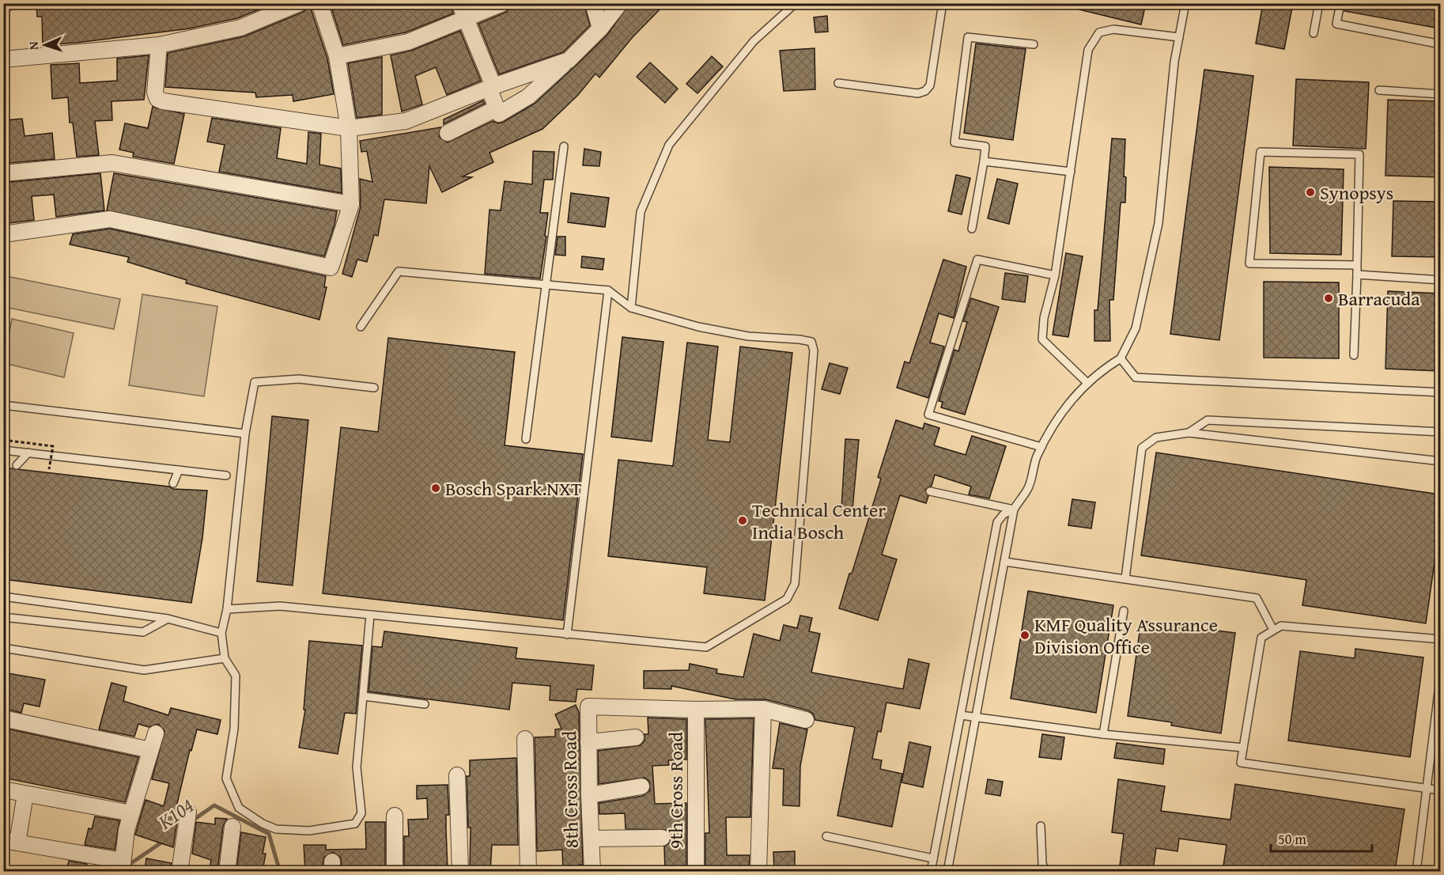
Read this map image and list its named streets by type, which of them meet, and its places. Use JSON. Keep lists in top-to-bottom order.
{
  "streets": {
    "street": ["8th Cross Road", "9th Cross Road"]
  },
  "crossings": [
    ["8th Cross Road", "9th Cross Road"]
  ],
  "water": ["K104"],
  "places": [
    "Synopsys",
    "Barracuda",
    "Bosch Spark.NXT",
    "Technical Center India Bosch",
    "KMF Quality Assurance Division Office"
  ],
  "scale_bar": "50 m",
  "north": "left"
}
